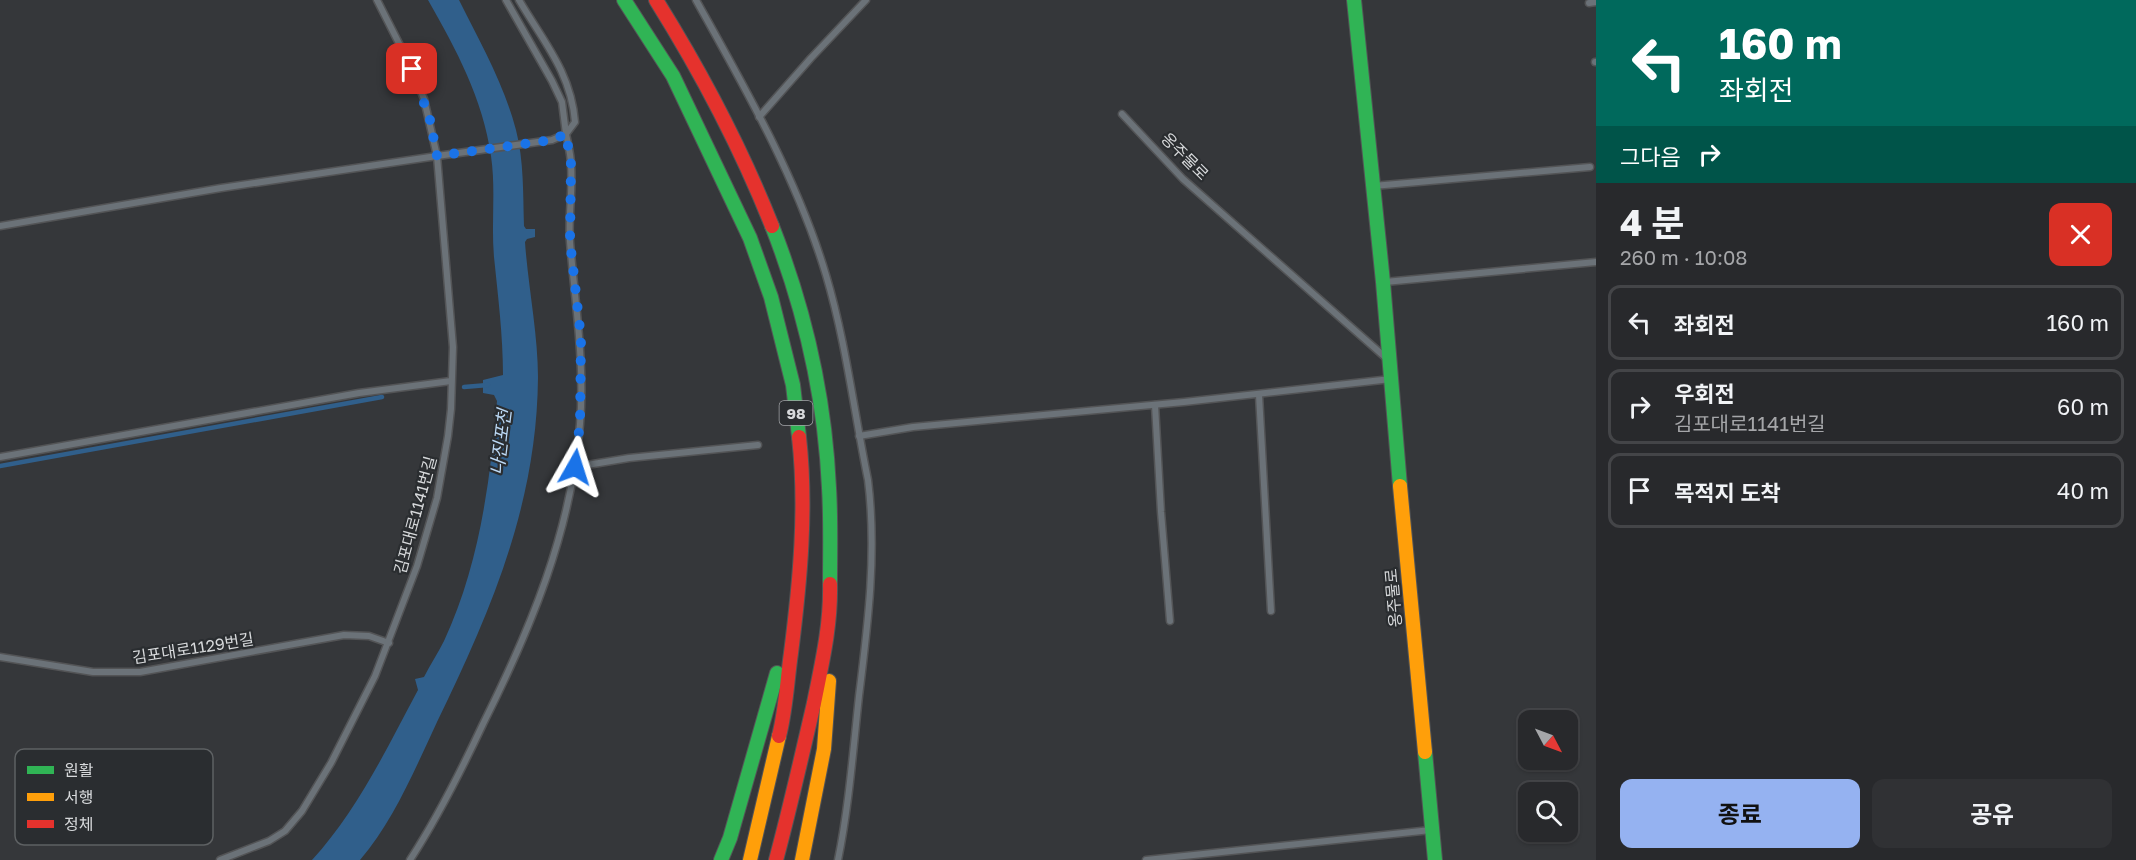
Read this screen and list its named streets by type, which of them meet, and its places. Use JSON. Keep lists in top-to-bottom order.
{
  "streets": {
    "main road": ["옹주물로", "98"],
    "lane": ["김포대로1141번길", "김포대로1129번길"]
  },
  "crossings": [
    ["김포대로1141번길", "김포대로1129번길"]
  ],
  "water": ["나진포천"],
  "legend": ["원활", "서행", "정체"],
  "north": "bottom right",
  "page": {
    "turn": ["160 m", "좌회전"],
    "then": "그다음",
    "heading": ["4 분", "260 m · 10:08"],
    "list": [
      {
        "name": "좌회전",
        "value": "160 m"
      },
      {
        "name": "우회전",
        "note": "김포대로1141번길",
        "value": "60 m"
      },
      {
        "name": "목적지 도착",
        "value": "40 m"
      }
    ],
    "buttons": ["종료", "공유"]
  }
}
